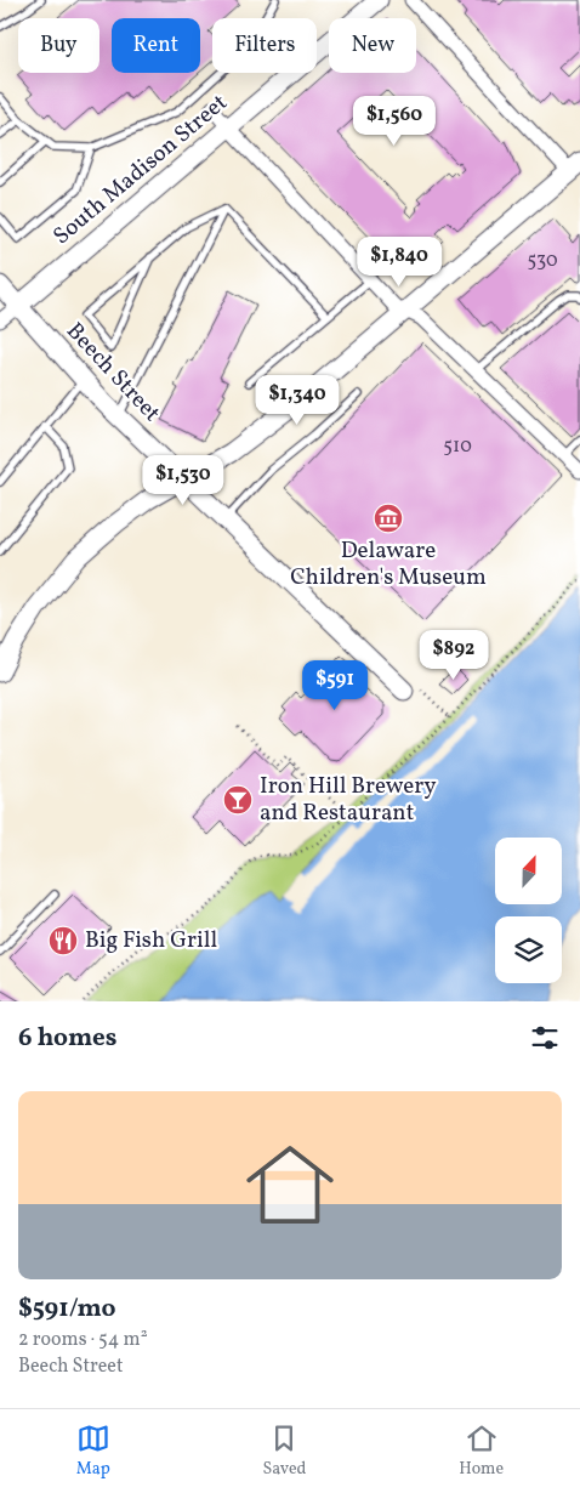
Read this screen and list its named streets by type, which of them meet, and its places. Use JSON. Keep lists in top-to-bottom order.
{
  "streets": {
    "street": ["South Madison Street", "Beech Street"]
  },
  "crossings": [
    ["South Madison Street", "Beech Street"]
  ],
  "places": {
    "museum": ["Delaware Children's Museum"],
    "bar": ["Iron Hill Brewery and Restaurant"],
    "restaurant": ["Big Fish Grill"]
  },
  "house_numbers": ["530", "510"],
  "north": "top",
  "page": {
    "chip": [
      "Buy",
      "Rent",
      "Filters",
      "New"
    ],
    "price": [
      "$1,560",
      "$1,840",
      "$1,340",
      "$1,530",
      "$892",
      "$591"
    ],
    "heading": "6 homes",
    "list": [
      {
        "name": "$591/mo",
        "note": "2 rooms · 54 m² · Beech Street"
      }
    ],
    "tabs": ["Map", "Saved", "Home"]
  }
}
